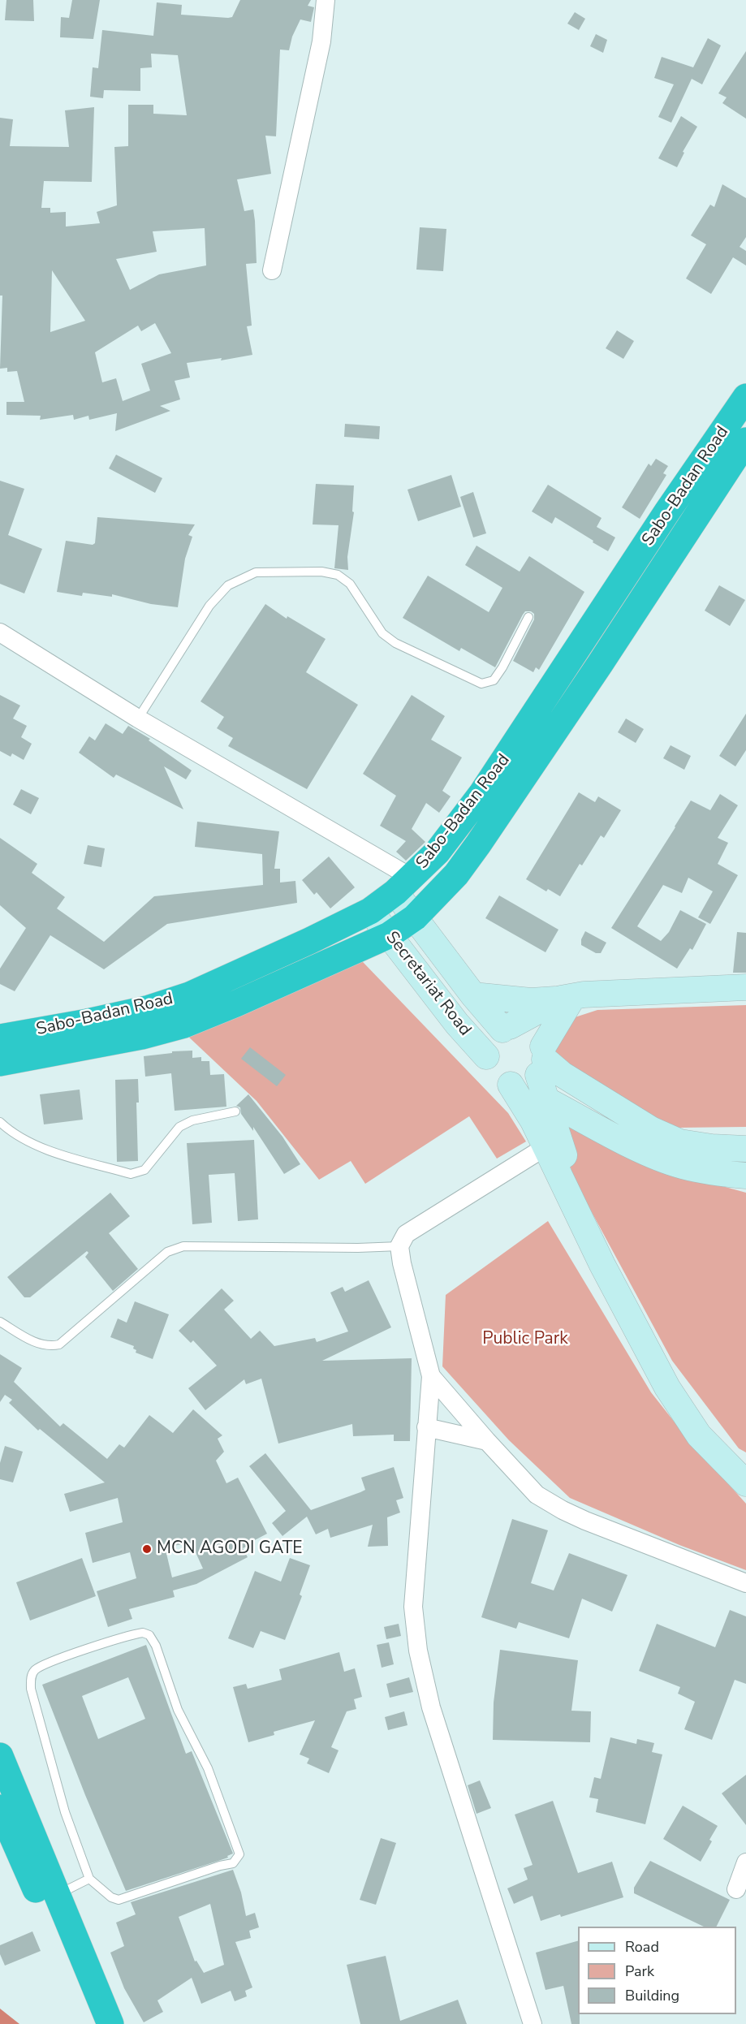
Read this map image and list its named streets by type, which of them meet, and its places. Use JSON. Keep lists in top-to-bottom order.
{
  "streets": {
    "highway": ["Sabo-Badan Road"],
    "main road": ["Secretariat Road"]
  },
  "crossings": [
    ["Sabo-Badan Road", "Secretariat Road"]
  ],
  "parks": ["Public Park"],
  "places": ["MCN AGODI GATE"],
  "legend": ["Road", "Park", "Building"]
}
